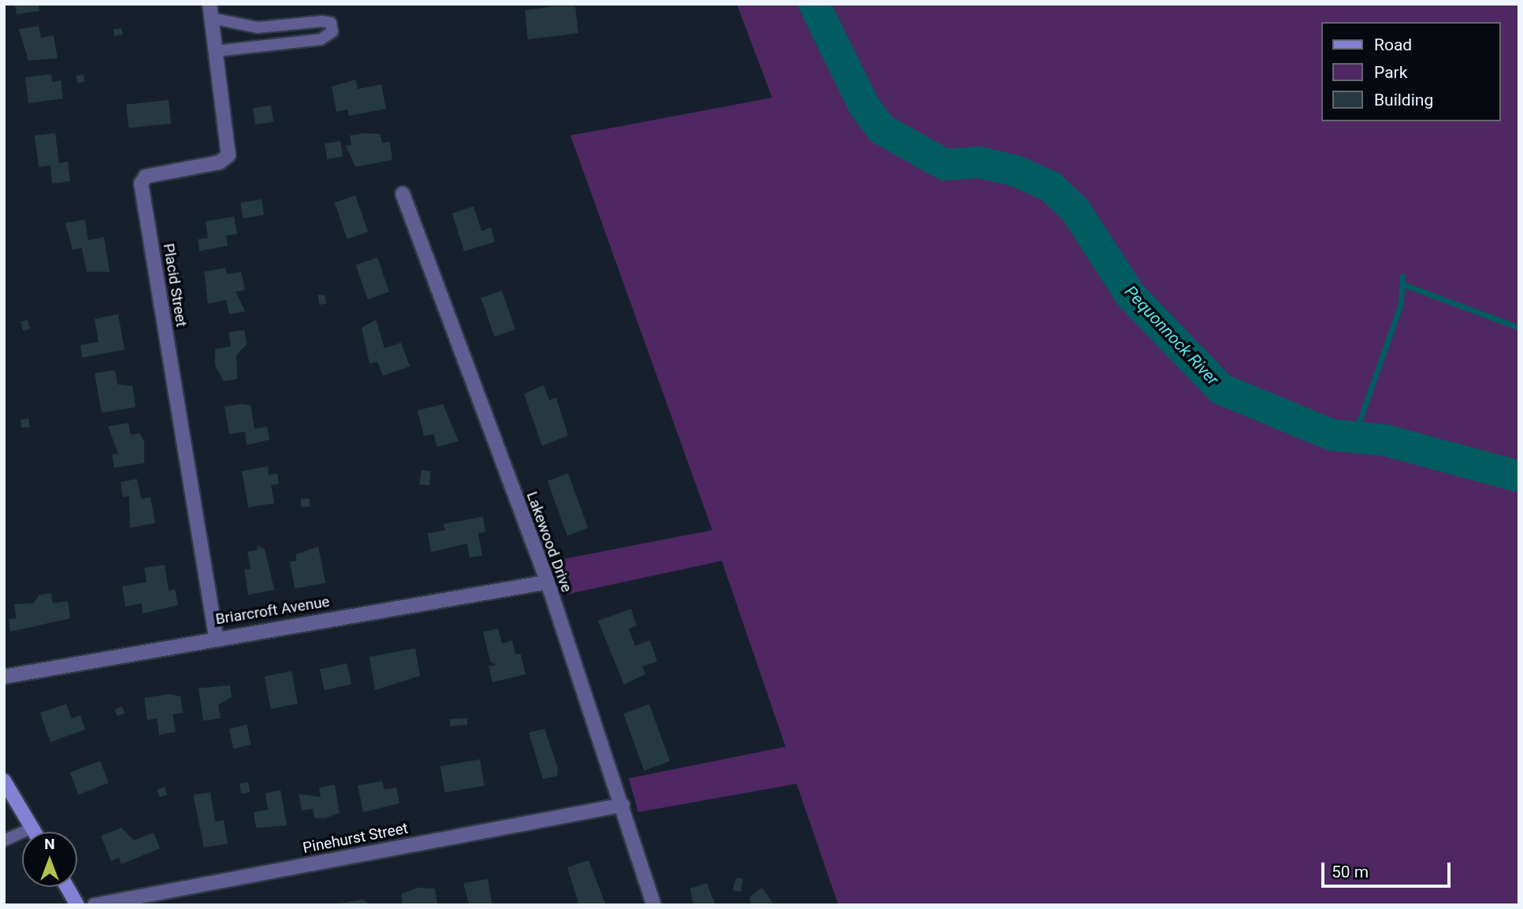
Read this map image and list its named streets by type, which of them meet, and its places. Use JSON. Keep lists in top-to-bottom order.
{
  "streets": {
    "street": [
      "Placid Street",
      "Lakewood Drive",
      "Briarcroft Avenue",
      "Pinehurst Street"
    ]
  },
  "crossings": [
    ["Placid Street", "Briarcroft Avenue"],
    ["Lakewood Drive", "Briarcroft Avenue"],
    ["Lakewood Drive", "Pinehurst Street"]
  ],
  "water": ["Pequonnock River"],
  "legend": ["Road", "Park", "Building"],
  "scale_bar": "50 m",
  "north": "top"
}
